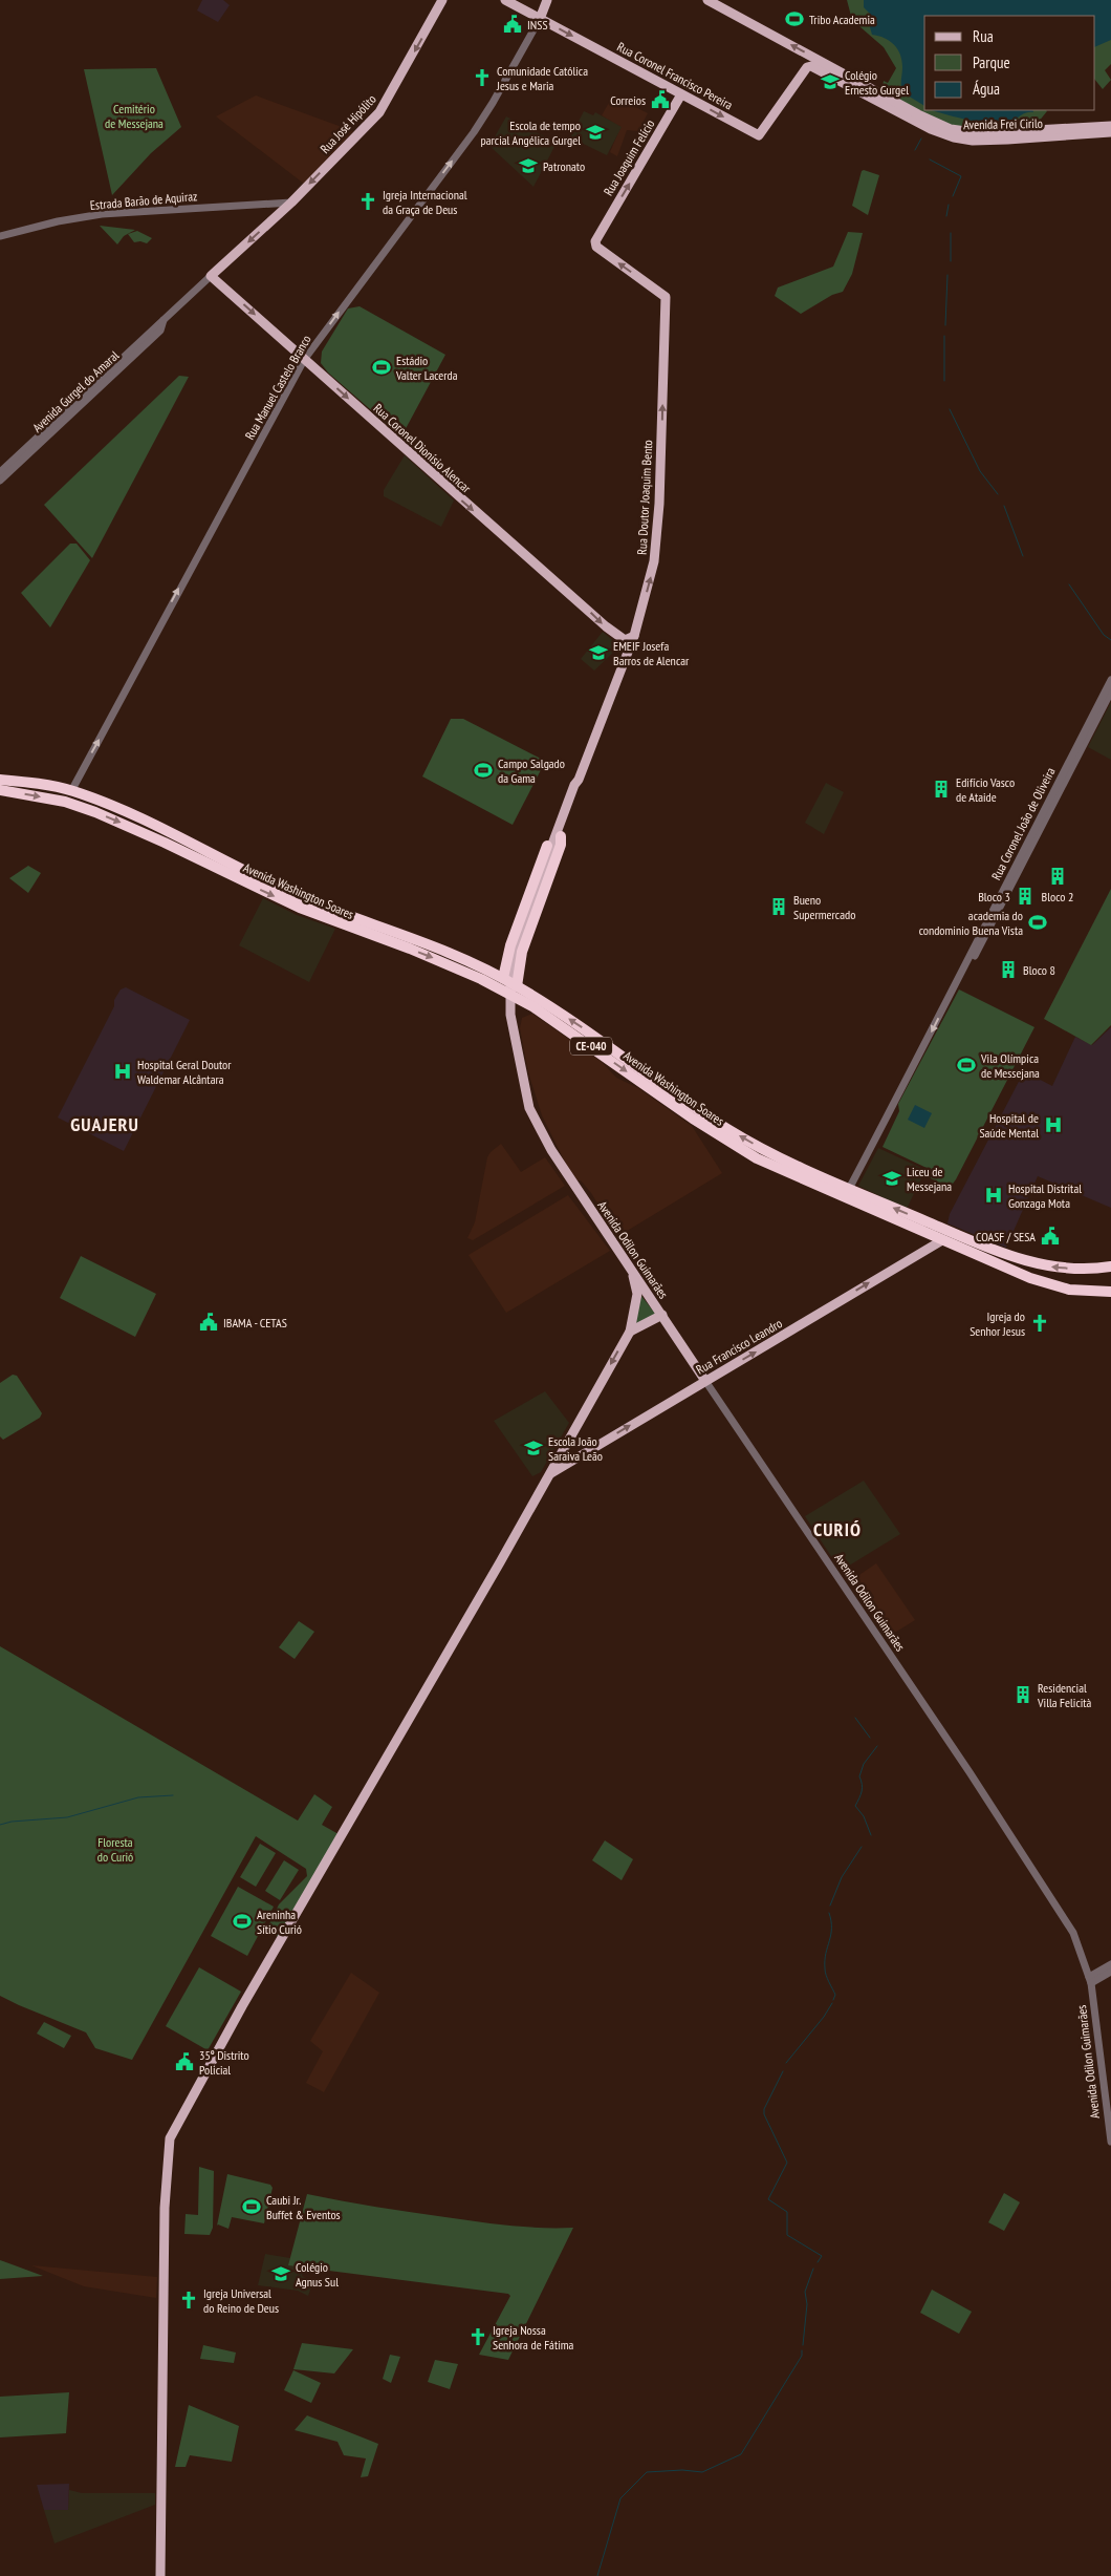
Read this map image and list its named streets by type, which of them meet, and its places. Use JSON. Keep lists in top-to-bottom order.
{
  "streets": {
    "highway": ["Avenida Washington Soares", "CE-040"],
    "main road": [
      "Rua Coronel Francisco Pereira",
      "Rua José Hipólito",
      "Avenida Frei Cirilo",
      "Rua Joaquim Felício",
      "Avenida Gurgel do Amaral",
      "Rua Coronel Dionísio Alencar",
      "Rua Doutor Joaquim Bento",
      "Avenida Odilon Guimarães",
      "Rua Francisco Leandro"
    ],
    "street": ["Estrada Barão de Aquiraz", "Rua Manuel Castelo Branco", "Rua Coronel João de Oliveira"]
  },
  "crossings": [
    ["Rua Coronel Francisco Pereira", "Avenida Frei Cirilo"],
    ["Rua Coronel Francisco Pereira", "Rua Joaquim Felício"],
    ["Rua Coronel Francisco Pereira", "Rua Manuel Castelo Branco"],
    ["Rua José Hipólito", "Estrada Barão de Aquiraz"],
    ["Rua José Hipólito", "Avenida Gurgel do Amaral"],
    ["Rua Joaquim Felício", "Rua Doutor Joaquim Bento"],
    ["Estrada Barão de Aquiraz", "Avenida Gurgel do Amaral"],
    ["Rua Manuel Castelo Branco", "Rua Coronel Dionísio Alencar"],
    ["Rua Manuel Castelo Branco", "Avenida Washington Soares"],
    ["Avenida Gurgel do Amaral", "Rua Coronel Dionísio Alencar"],
    ["Rua Doutor Joaquim Bento", "Avenida Odilon Guimarães"],
    ["Rua Coronel João de Oliveira", "Avenida Washington Soares"],
    ["Avenida Washington Soares", "Rua Francisco Leandro"],
    ["Avenida Odilon Guimarães", "Rua Francisco Leandro"]
  ],
  "one_way": [
    "Rua José Hipólito",
    "Rua Manuel Castelo Branco",
    "Rua Coronel Dionísio Alencar",
    "Rua Doutor Joaquim Bento",
    "Rua Francisco Leandro"
  ],
  "districts": ["GUAJERU", "CURIÓ"],
  "parks": ["Cemitério de Messejana", "Floresta do Curió"],
  "places": {
    "sports": [
      "Tribo Academia",
      "Estádio Valter Lacerda",
      "Campo Salgado da Gama",
      "academia do condominio Buena Vista",
      "Vila Olímpica de Messejana",
      "Areninha Sítio Curió",
      "Caubi Jr. Buffet & Eventos"
    ],
    "public building": [
      "INSS",
      "Correios",
      "COASF / SESA",
      "IBAMA - CETAS",
      "35º Distrito Policial"
    ],
    "church": [
      "Comunidade Católica Jesus e Maria",
      "Igreja Internacional da Graça de Deus",
      "Igreja do Senhor Jesus",
      "Igreja Universal do Reino de Deus",
      "Igreja Nossa Senhora de Fátima"
    ],
    "school or university": [
      "Colégio Ernesto Gurgel",
      "Escola de tempo parcial Angélica Gurgel",
      "Patronato",
      "EMEIF Josefa Barros de Alencar",
      "Liceu de Messejana",
      "Escola João Saraiva Leão",
      "Colégio Agnus Sul"
    ],
    "building": [
      "Edifício Vasco de Ataide",
      "Bloco 2",
      "Bloco 3",
      "Bueno Supermercado",
      "Bloco 8",
      "Residencial Villa Felicità"
    ],
    "hospital": ["Hospital Geral Doutor Waldemar Alcântara", "Hospital de Saúde Mental", "Hospital Distrital Gonzaga Mota"]
  },
  "legend": ["Rua", "Parque", "Água"]
}
